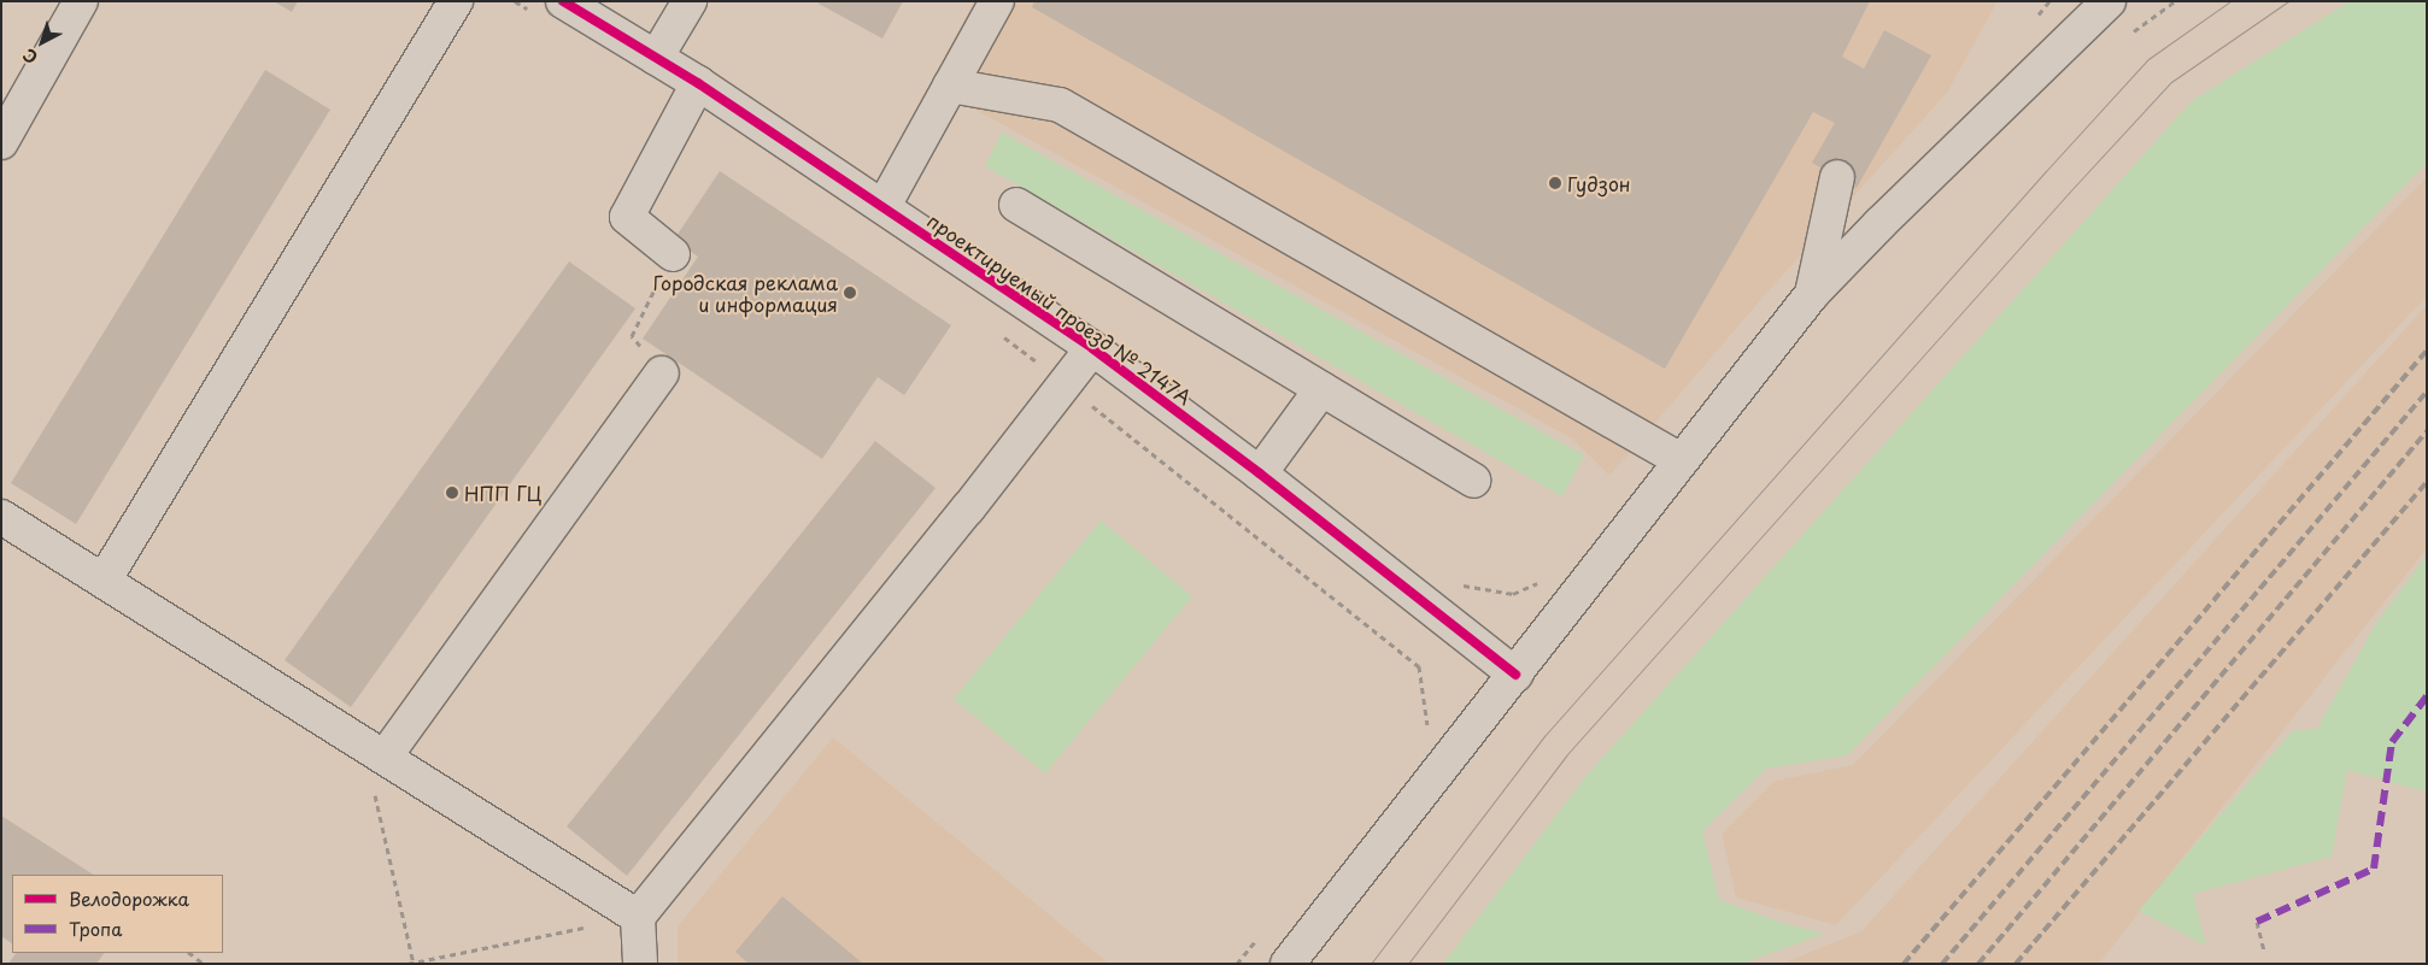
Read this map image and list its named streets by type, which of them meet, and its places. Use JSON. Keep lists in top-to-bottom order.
{
  "streets": {
    "main road": ["проектируемый проезд № 2147А"]
  },
  "places": ["Гудзон", "Городская реклама и информация", "НПП ГЦ"],
  "legend": ["Велодорожка", "Тропа"],
  "north": "bottom left"
}
